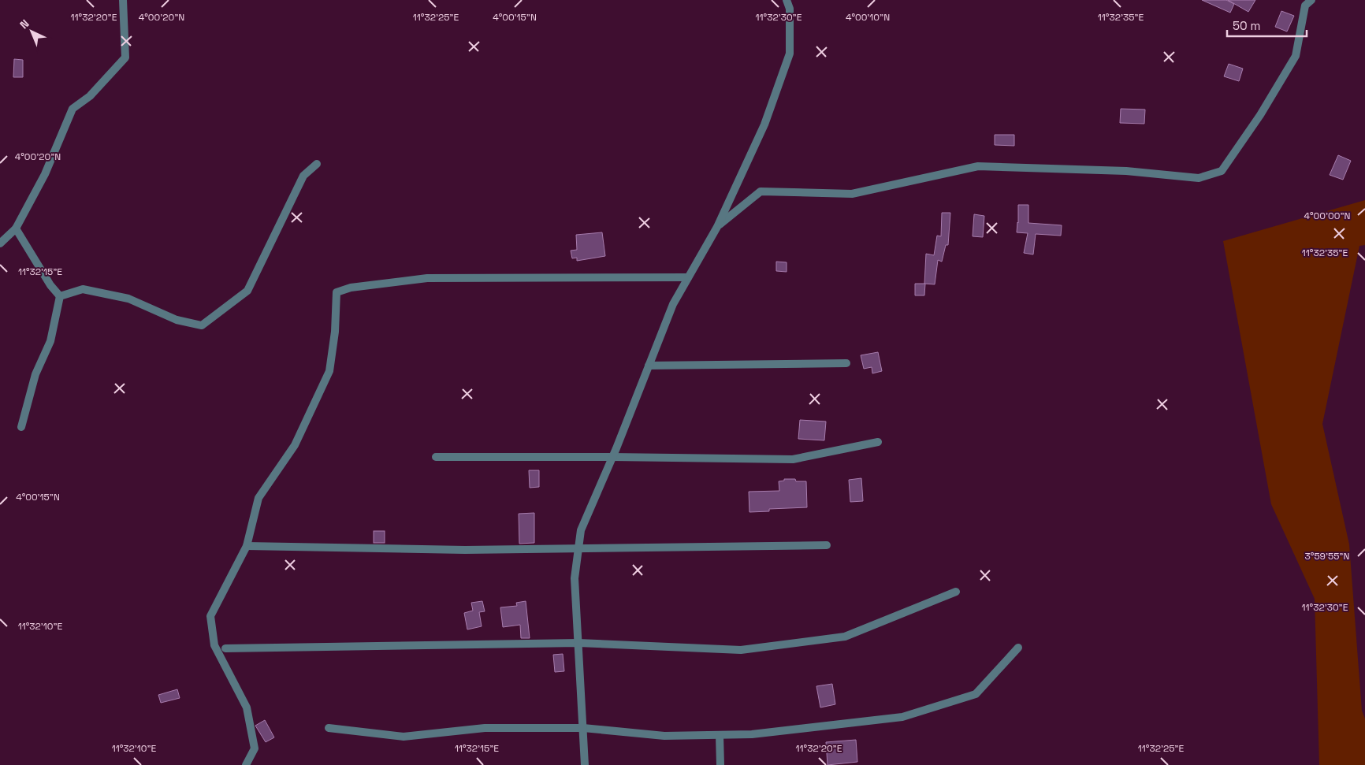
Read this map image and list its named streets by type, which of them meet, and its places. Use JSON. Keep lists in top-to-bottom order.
{
  "scale_bar": "50 m",
  "north": "top left",
  "coordinates": [
    "4°00'20\"N",
    "4°00'15\"N",
    "4°00'10\"N",
    "11°32'30\"E",
    "11°32'20\"E",
    "11°32'25\"E",
    "11°32'35\"E",
    "4°00'00\"N",
    "11°32'15\"E",
    "3°59'55\"N",
    "11°32'10\"E"
  ]
}
